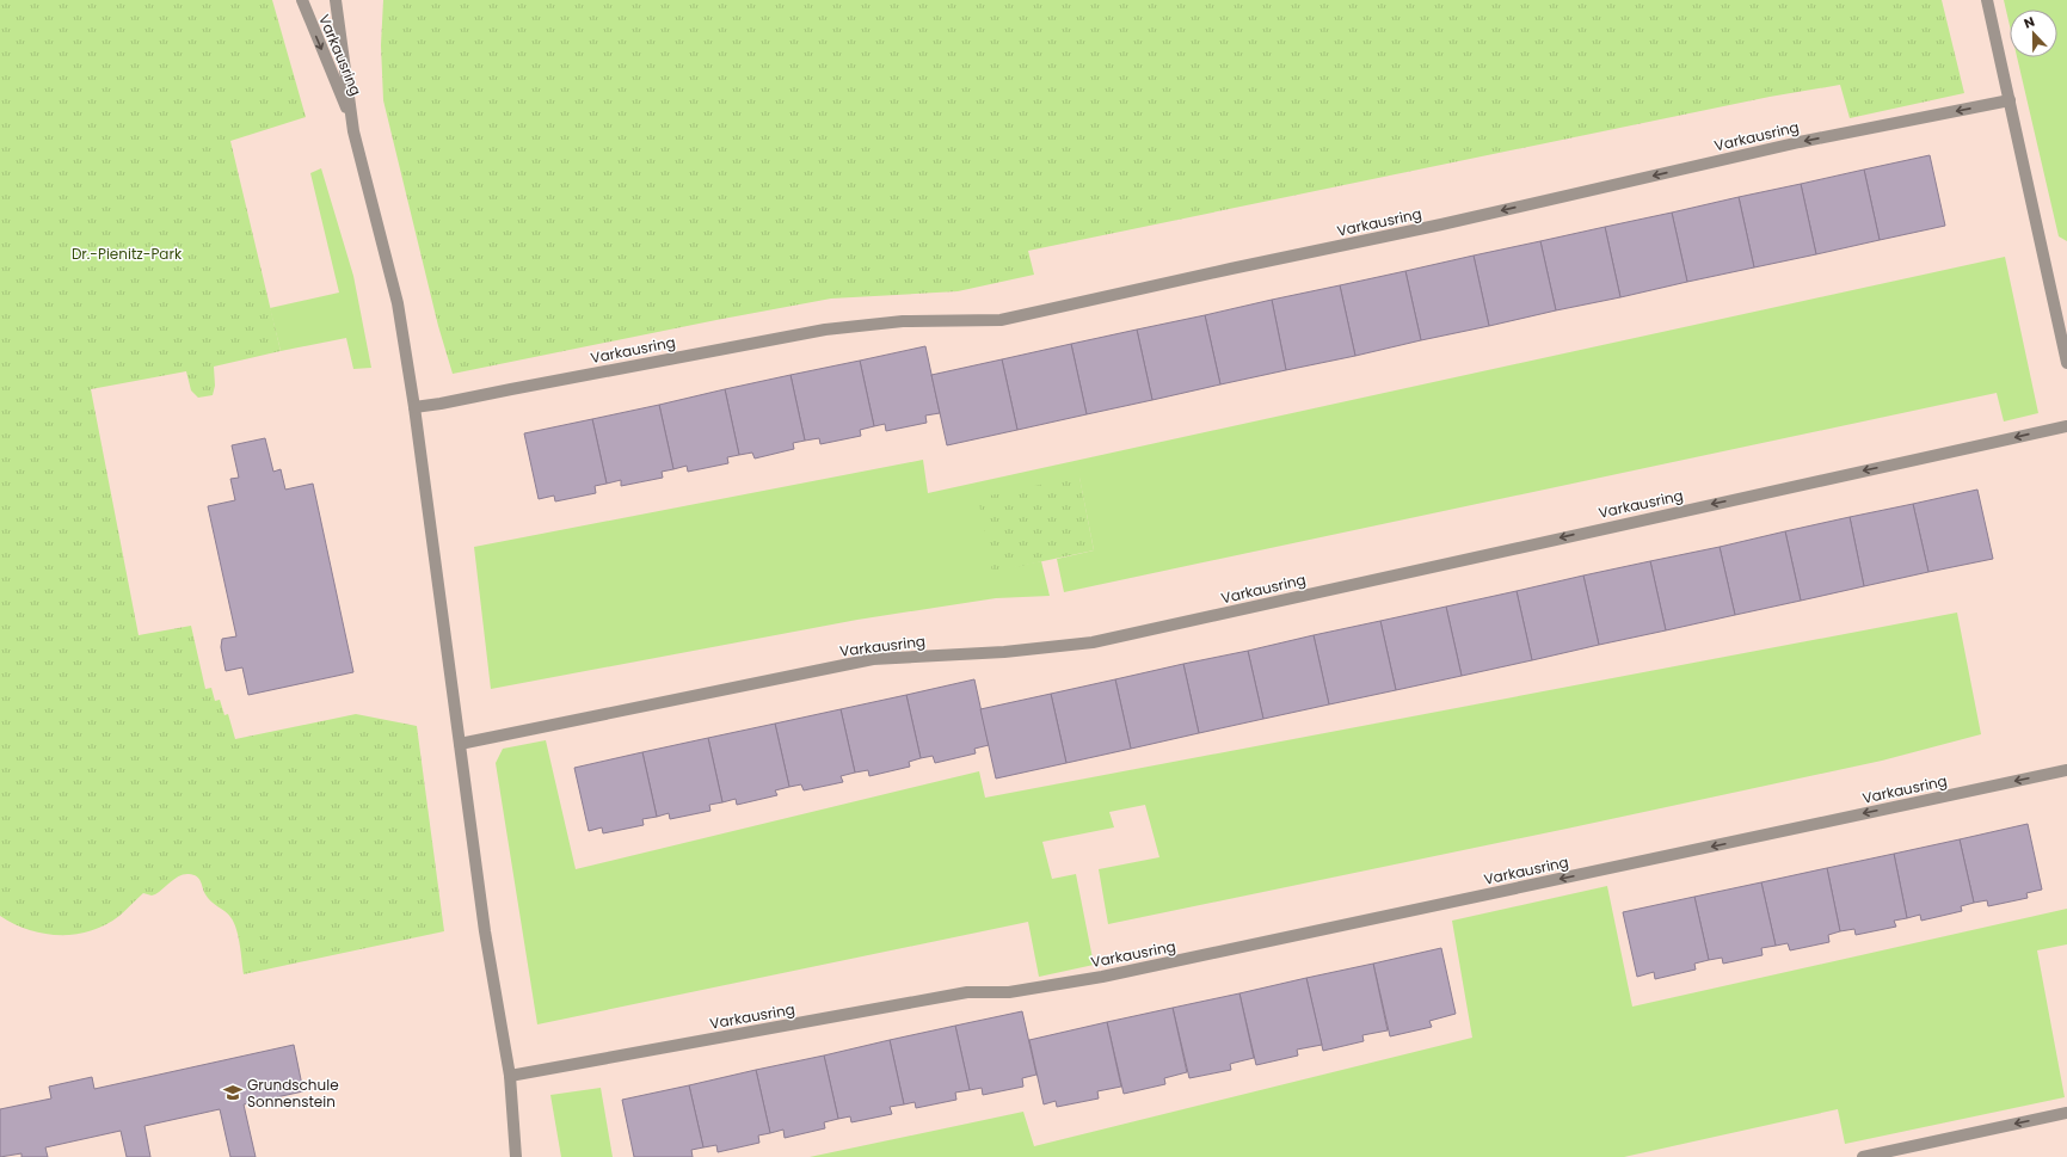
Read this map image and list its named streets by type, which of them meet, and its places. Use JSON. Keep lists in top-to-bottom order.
{
  "streets": {
    "street": ["Varkausring"]
  },
  "one_way": ["Varkausring"],
  "parks": ["Dr.-Pienitz-Park"],
  "places": {
    "school or university": ["Grundschule Sonnenstein"]
  },
  "north": "top"
}
